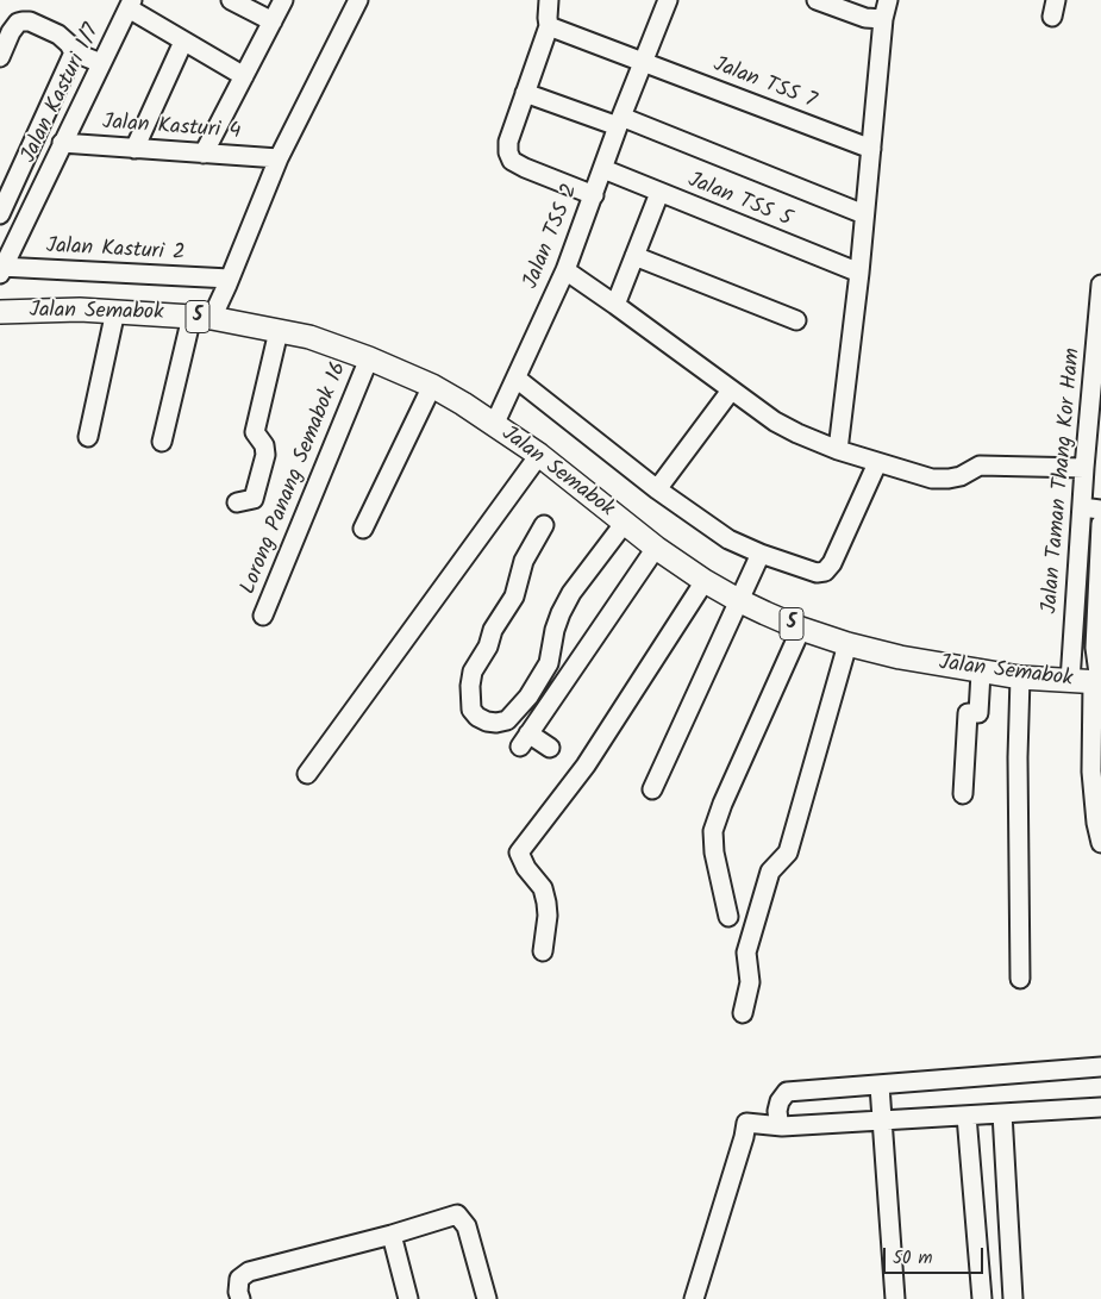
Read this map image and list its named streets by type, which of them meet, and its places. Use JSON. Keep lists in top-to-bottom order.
{
  "streets": {
    "main road": ["Jalan Semabok", "5"],
    "street": [
      "Jalan TSS 7",
      "Jalan Kasturi 1/7",
      "Jalan Kasturi 4",
      "Jalan TSS 5",
      "Jalan TSS 2",
      "Jalan Kasturi 2",
      "Lorong Panang Semabok 16",
      "Jalan Taman Thang Kor Ham"
    ]
  },
  "crossings": [
    ["Jalan TSS 7", "Jalan TSS 2"],
    ["Jalan Kasturi 1/7", "Jalan Kasturi 4"],
    ["Jalan Kasturi 1/7", "Jalan Kasturi 2"],
    ["Jalan TSS 5", "Jalan TSS 2"],
    ["Jalan TSS 2", "Jalan Semabok"],
    ["Jalan Semabok", "Lorong Panang Semabok 16"],
    ["Jalan Semabok", "Jalan Taman Thang Kor Ham"]
  ],
  "scale_bar": "50 m"
}
